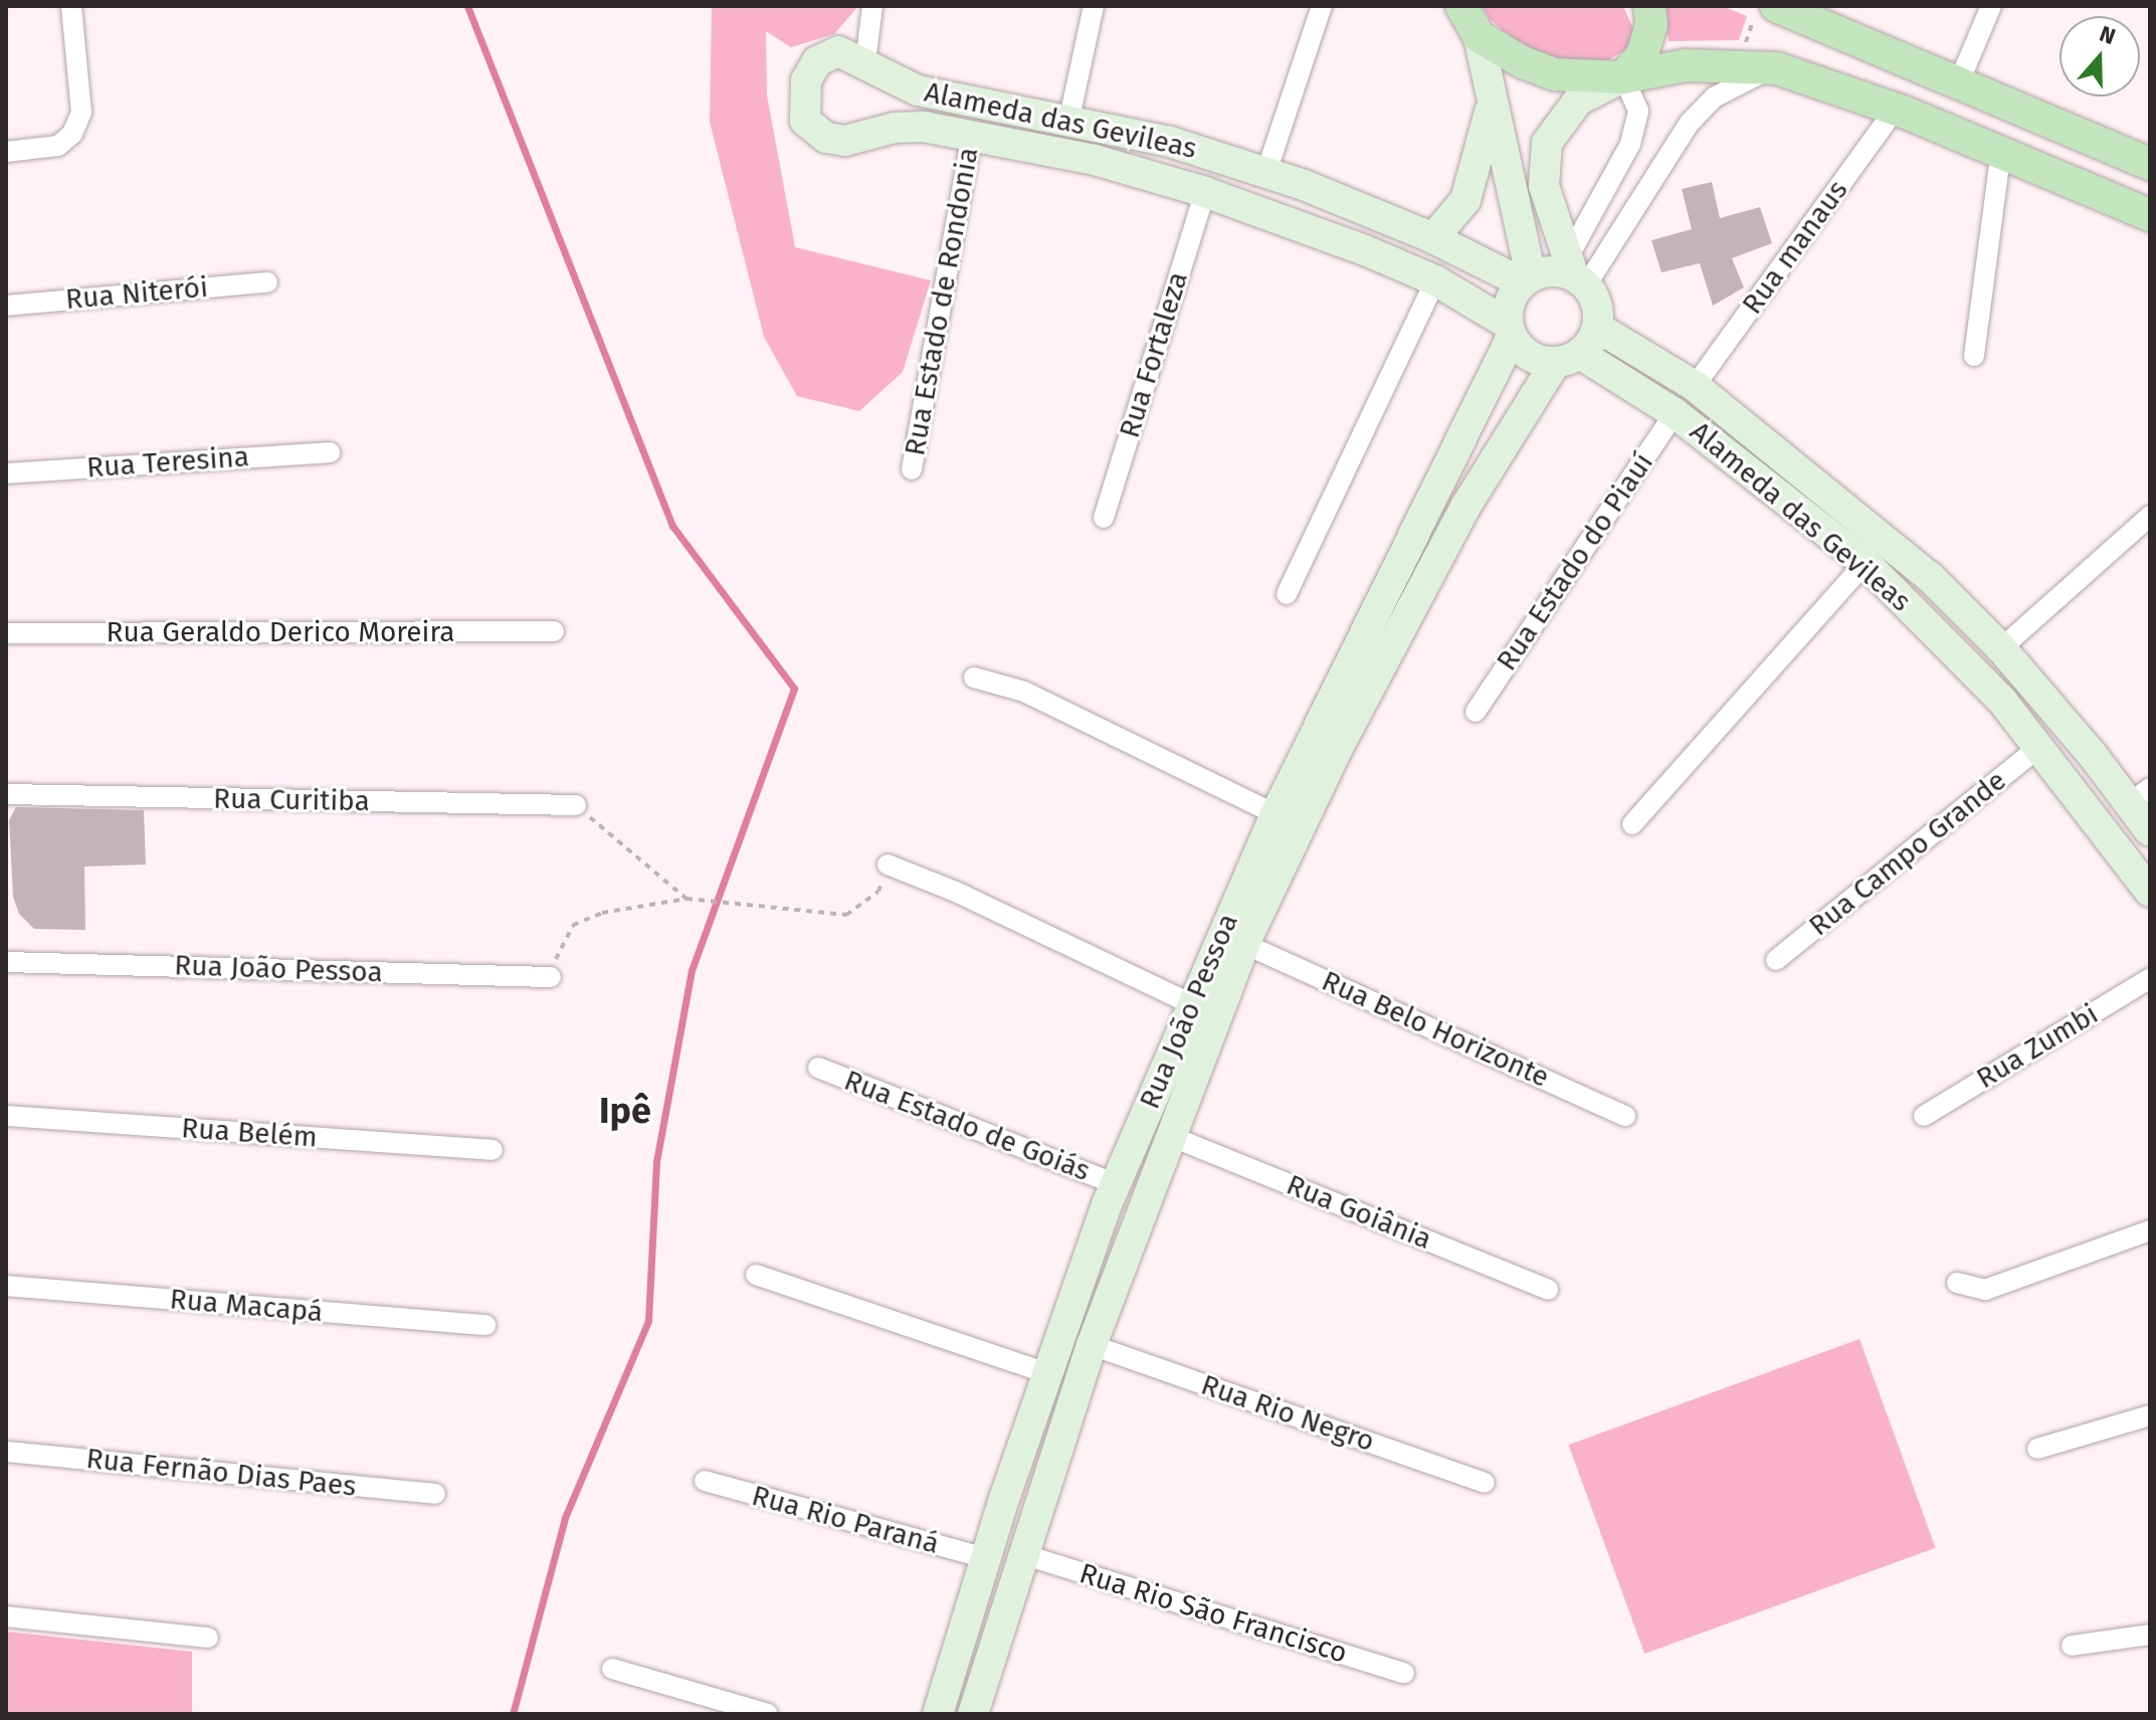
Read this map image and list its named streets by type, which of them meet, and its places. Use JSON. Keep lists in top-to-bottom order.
{
  "streets": {
    "street": [
      "Alameda das Gevileas",
      "Rua manaus",
      "Rua Niterói",
      "Rua Estado de Rondonia",
      "Rua Fortaleza",
      "Rua Teresina",
      "Rua Estado do Piauí",
      "Rua Geraldo Derico Moreira",
      "Rua Curitiba",
      "Rua Campo Grande",
      "Rua João Pessoa",
      "Rua Belo Horizonte",
      "Rua Zumbi",
      "Rua Estado de Goiás",
      "Rua Belém",
      "Rua Goiânia",
      "Rua Macapá",
      "Rua Rio Negro",
      "Rua Fernão Dias Paes",
      "Rua Rio Paraná",
      "Rua Rio São Francisco"
    ]
  },
  "crossings": [
    ["Alameda das Gevileas", "Rua manaus"],
    ["Alameda das Gevileas", "Rua Estado de Rondonia"],
    ["Alameda das Gevileas", "Rua Fortaleza"],
    ["Alameda das Gevileas", "Rua Estado do Piauí"],
    ["Alameda das Gevileas", "Rua Campo Grande"],
    ["Alameda das Gevileas", "Rua João Pessoa"],
    ["Rua João Pessoa", "Rua Belo Horizonte"],
    ["Rua João Pessoa", "Rua Estado de Goiás"],
    ["Rua João Pessoa", "Rua Goiânia"],
    ["Rua João Pessoa", "Rua Rio Negro"],
    ["Rua João Pessoa", "Rua Rio Paraná"],
    ["Rua João Pessoa", "Rua Rio São Francisco"]
  ],
  "districts": ["Ipê"],
  "north": "top"
}
